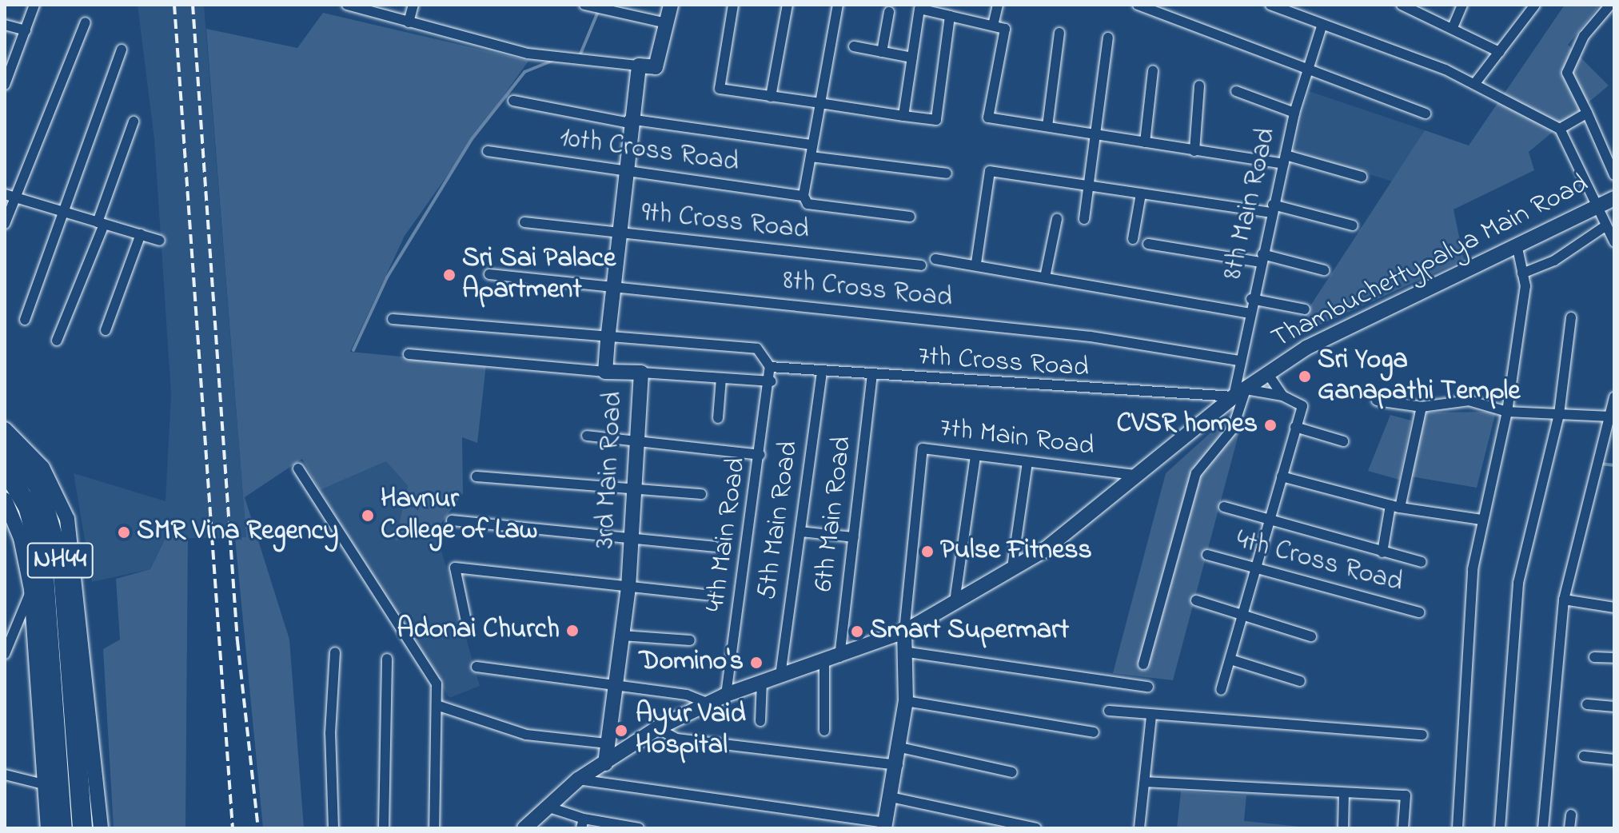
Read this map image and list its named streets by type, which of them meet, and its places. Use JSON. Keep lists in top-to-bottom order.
{
  "streets": {
    "highway": ["NH44"],
    "street": [
      "10th Cross Road",
      "8th Main Road",
      "9th Cross Road",
      "Thambuchettypalya Main Road",
      "8th Cross Road",
      "7th Cross Road",
      "7th Main Road",
      "3rd Main Road",
      "6th Main Road",
      "5th Main Road",
      "4th Main Road",
      "4th Cross Road"
    ]
  },
  "crossings": [
    ["10th Cross Road", "3rd Main Road"],
    ["8th Main Road", "Thambuchettypalya Main Road"],
    ["8th Main Road", "8th Cross Road"],
    ["8th Main Road", "7th Cross Road"],
    ["9th Cross Road", "3rd Main Road"],
    ["Thambuchettypalya Main Road", "7th Cross Road"],
    ["Thambuchettypalya Main Road", "7th Main Road"],
    ["Thambuchettypalya Main Road", "3rd Main Road"],
    ["Thambuchettypalya Main Road", "6th Main Road"],
    ["Thambuchettypalya Main Road", "5th Main Road"],
    ["Thambuchettypalya Main Road", "4th Main Road"],
    ["8th Cross Road", "3rd Main Road"],
    ["7th Cross Road", "6th Main Road"],
    ["7th Cross Road", "5th Main Road"]
  ],
  "places": [
    "Sri Sai Palace Apartment",
    "Sri Yoga Ganapathi Temple",
    "CVSR homes",
    "Havnur College of Law",
    "SMR Vina Regency",
    "Pulse Fitness",
    "Adonai Church",
    "Smart Supermart",
    "Domino's",
    "Ayur Vaid Hospital"
  ]
}
